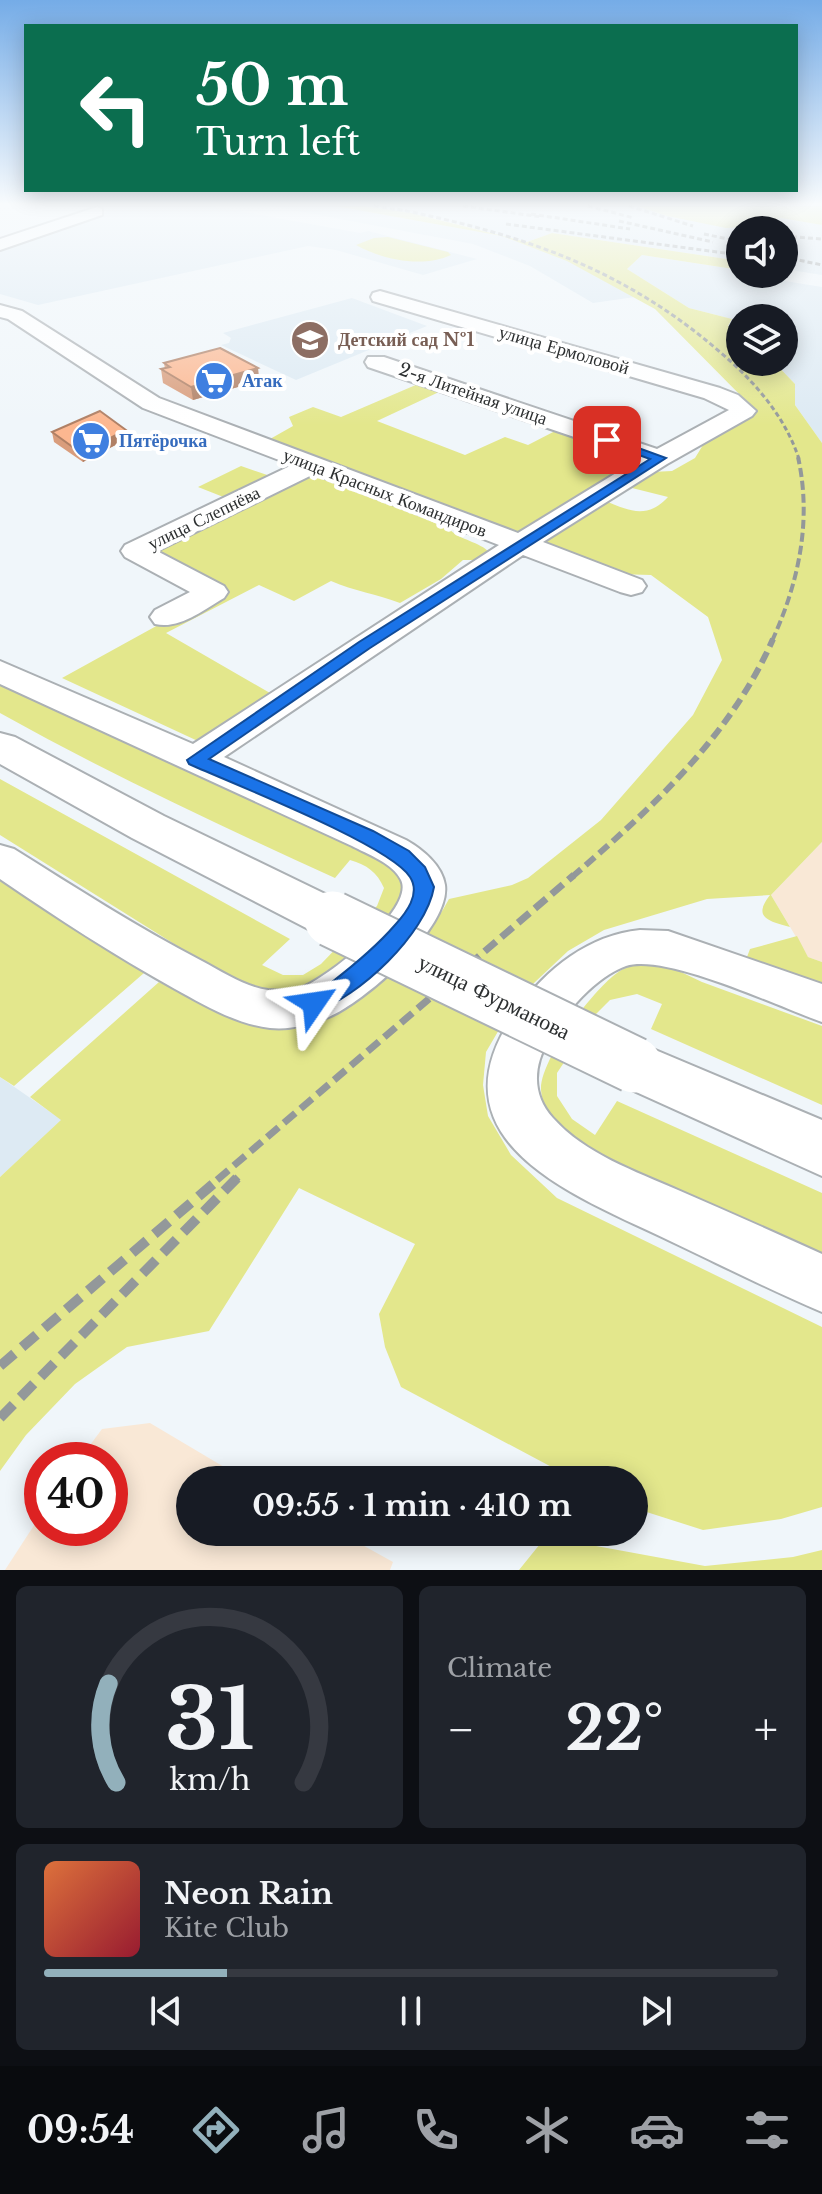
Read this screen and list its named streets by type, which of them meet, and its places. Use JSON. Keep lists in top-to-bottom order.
{
  "streets": {
    "main road": ["улица Фурманова"],
    "street": [
      "улица Ермоловой",
      "2-я Литейная улица",
      "улица Красных Командиров",
      "улица Слепнёва"
    ]
  },
  "crossings": [
    ["улица Ермоловой", "2-я Литейная улица"],
    ["улица Красных Командиров", "улица Слепнёва"]
  ],
  "places": {
    "school or university": ["Детский сад №1"],
    "supermarket": ["Атак", "Пятёрочка"]
  },
  "page": {
    "turn": ["50 m", "Turn left"],
    "limit": "40",
    "trip": "09:55 · 1 min · 410 m",
    "tile": "Climate",
    "heat": ["−", "22°", "+"],
    "song": ["Neon Rain", "Kite Club"],
    "tabs": "09:54",
    "gauge": ["31", "km/h"]
  }
}
